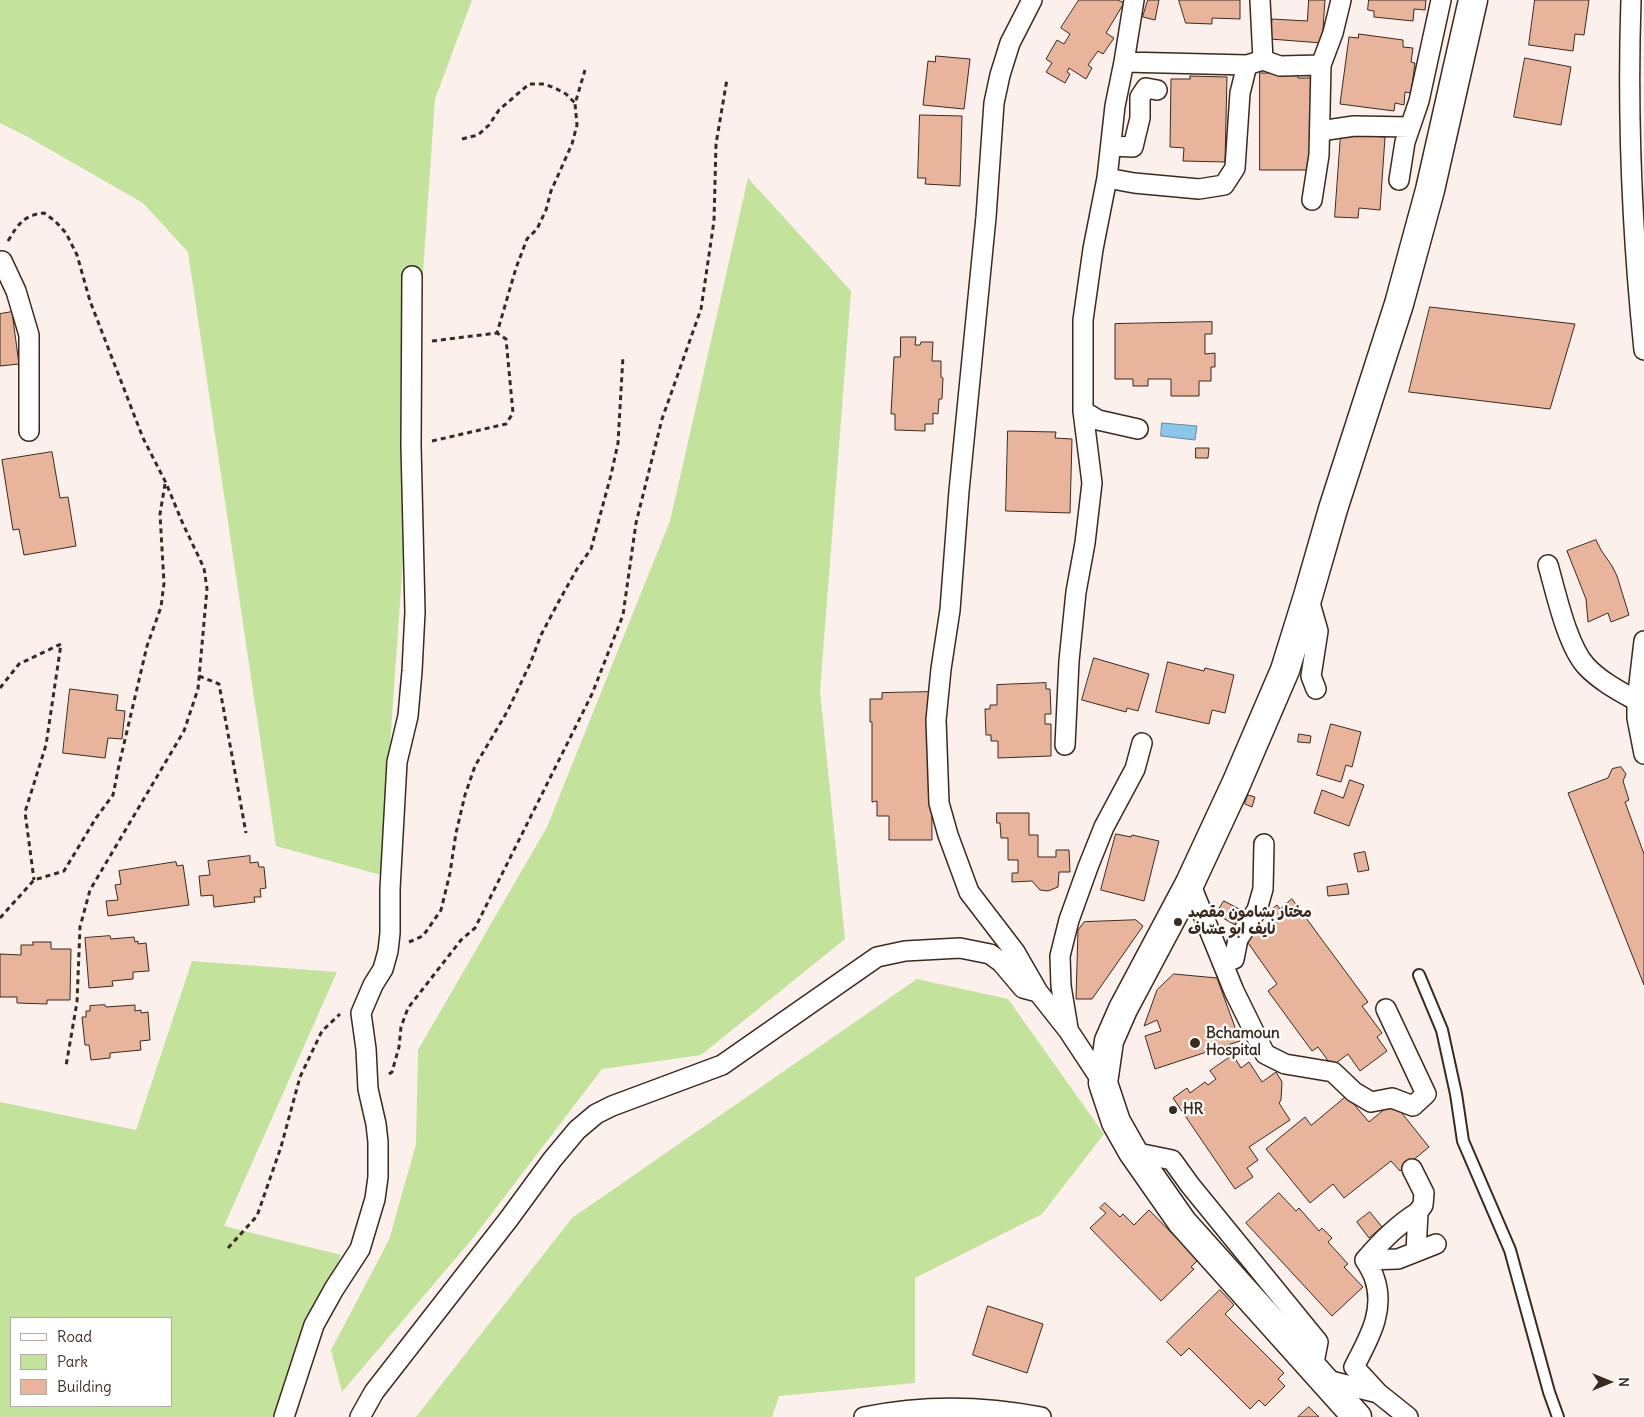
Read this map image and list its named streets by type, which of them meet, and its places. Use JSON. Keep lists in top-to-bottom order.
{
  "places": ["مختار بشامون مقصد نايف ابو عسّاف", "Bchamoun Hospital", "HR"],
  "legend": ["Road", "Park", "Building"],
  "north": "right"
}
